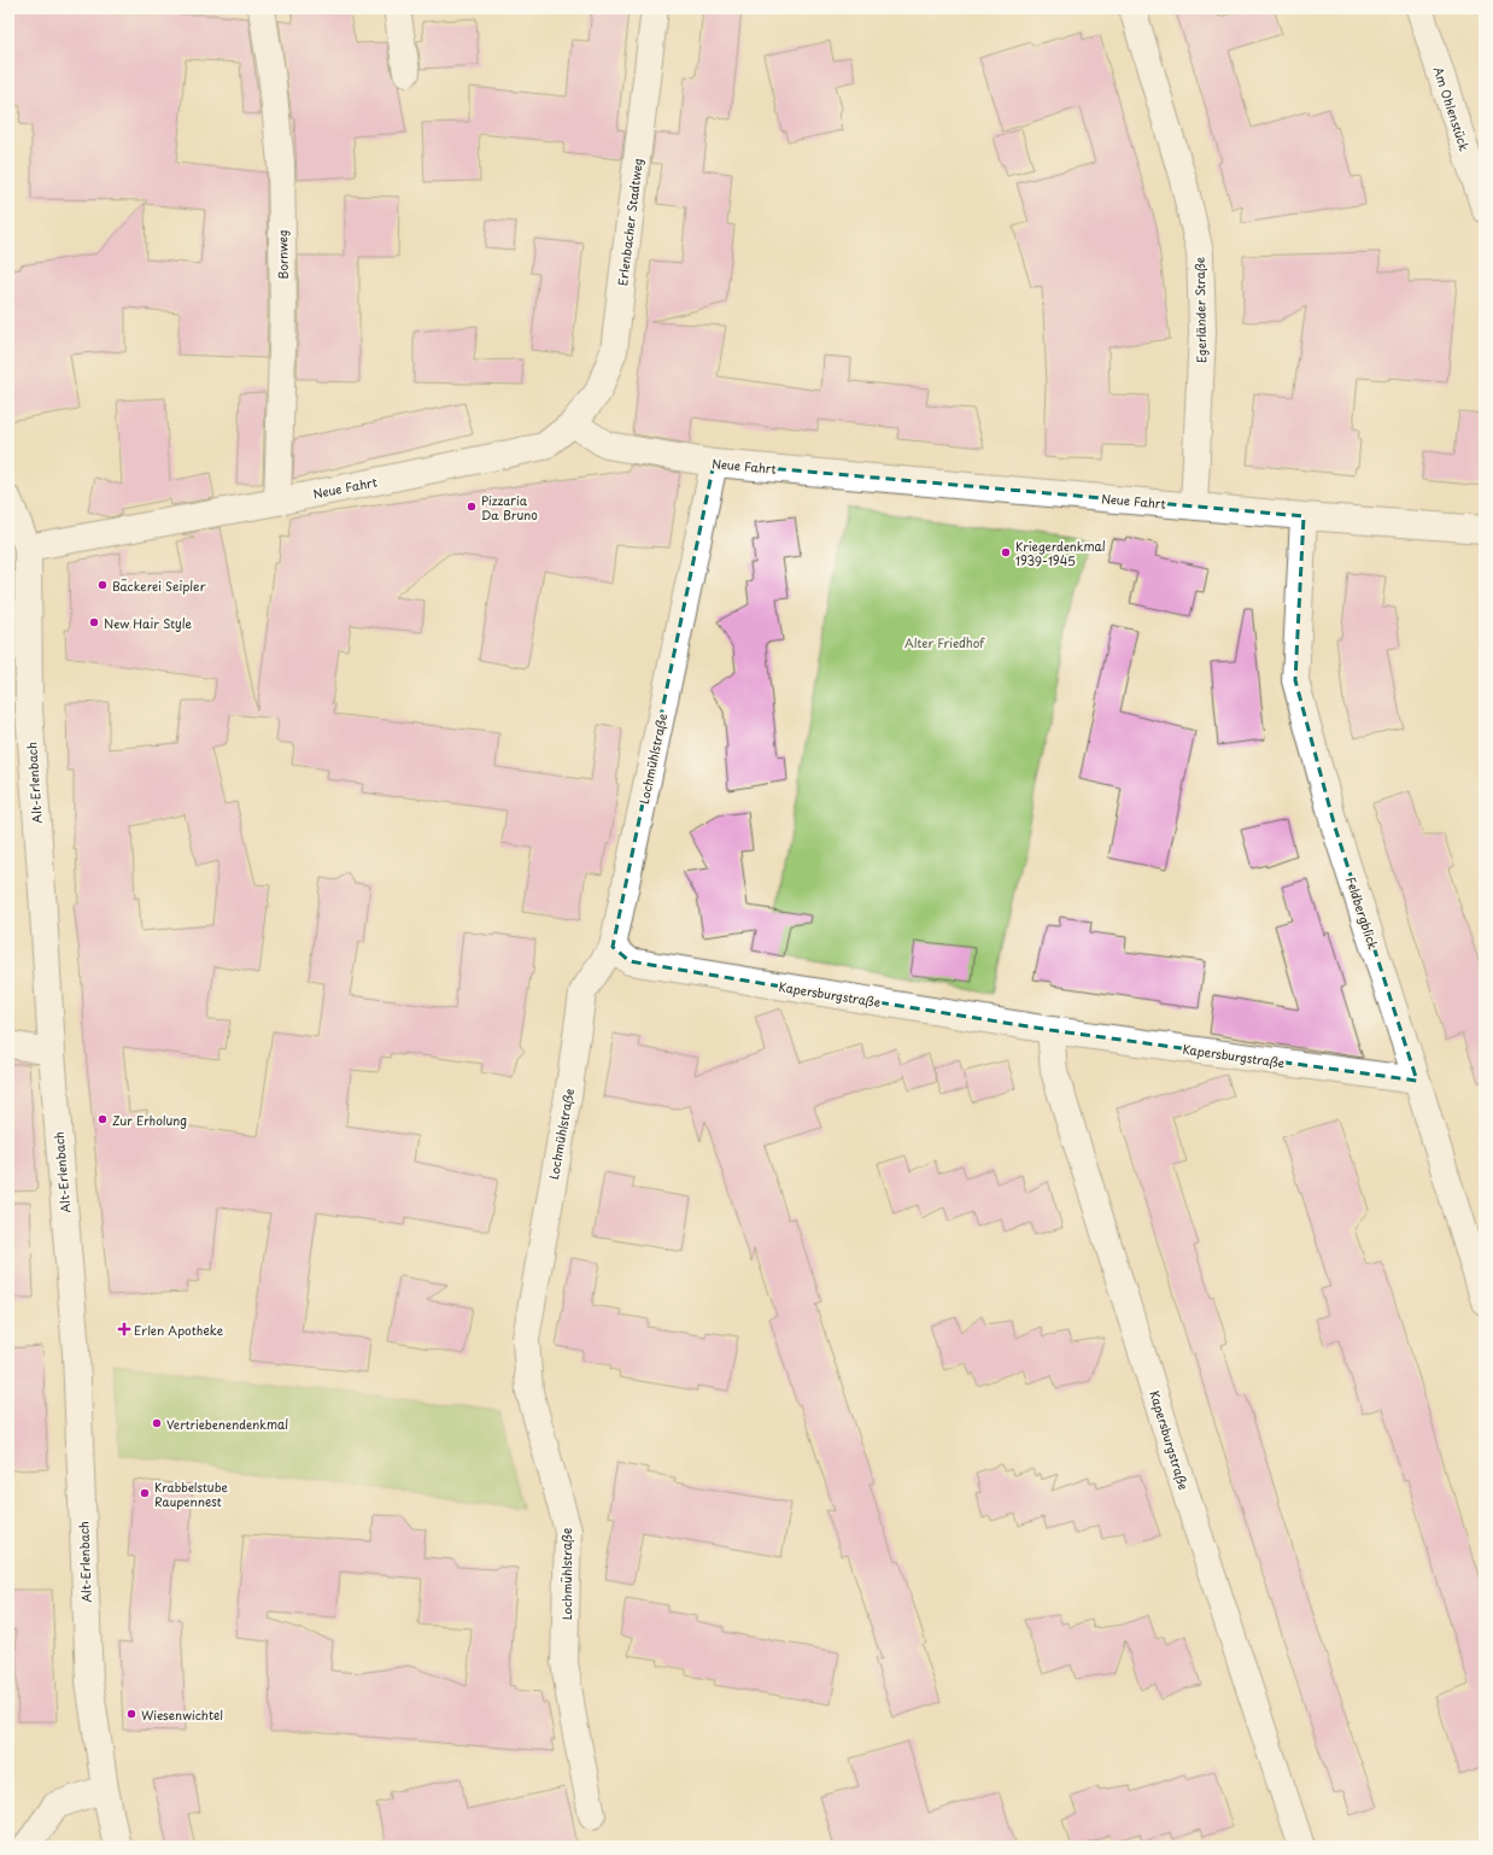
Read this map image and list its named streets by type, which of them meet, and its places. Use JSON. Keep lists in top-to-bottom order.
{
  "streets": {
    "street": [
      "Am Ohlenstück",
      "Erlenbacher Stadtweg",
      "Bornweg",
      "Egerländer Straße",
      "Neue Fahrt",
      "Lochmühlstraße",
      "Alt-Erlenbach",
      "Feldbergblick",
      "Kapersburgstraße"
    ]
  },
  "crossings": [
    ["Erlenbacher Stadtweg", "Neue Fahrt"],
    ["Bornweg", "Neue Fahrt"],
    ["Egerländer Straße", "Neue Fahrt"],
    ["Neue Fahrt", "Lochmühlstraße"],
    ["Neue Fahrt", "Alt-Erlenbach"],
    ["Neue Fahrt", "Feldbergblick"],
    ["Lochmühlstraße", "Kapersburgstraße"],
    ["Feldbergblick", "Kapersburgstraße"]
  ],
  "parks": ["Alter Friedhof"],
  "places": {
    "other": [
      "Pizzaria Da Bruno",
      "Kriegerdenkmal 1939-1945",
      "Bäckerei Seipler",
      "New Hair Style",
      "Zur Erholung",
      "Vertriebenendenkmal",
      "Krabbelstube Raupennest",
      "Wiesenwichtel"
    ],
    "health": ["Erlen Apotheke"]
  }
}
